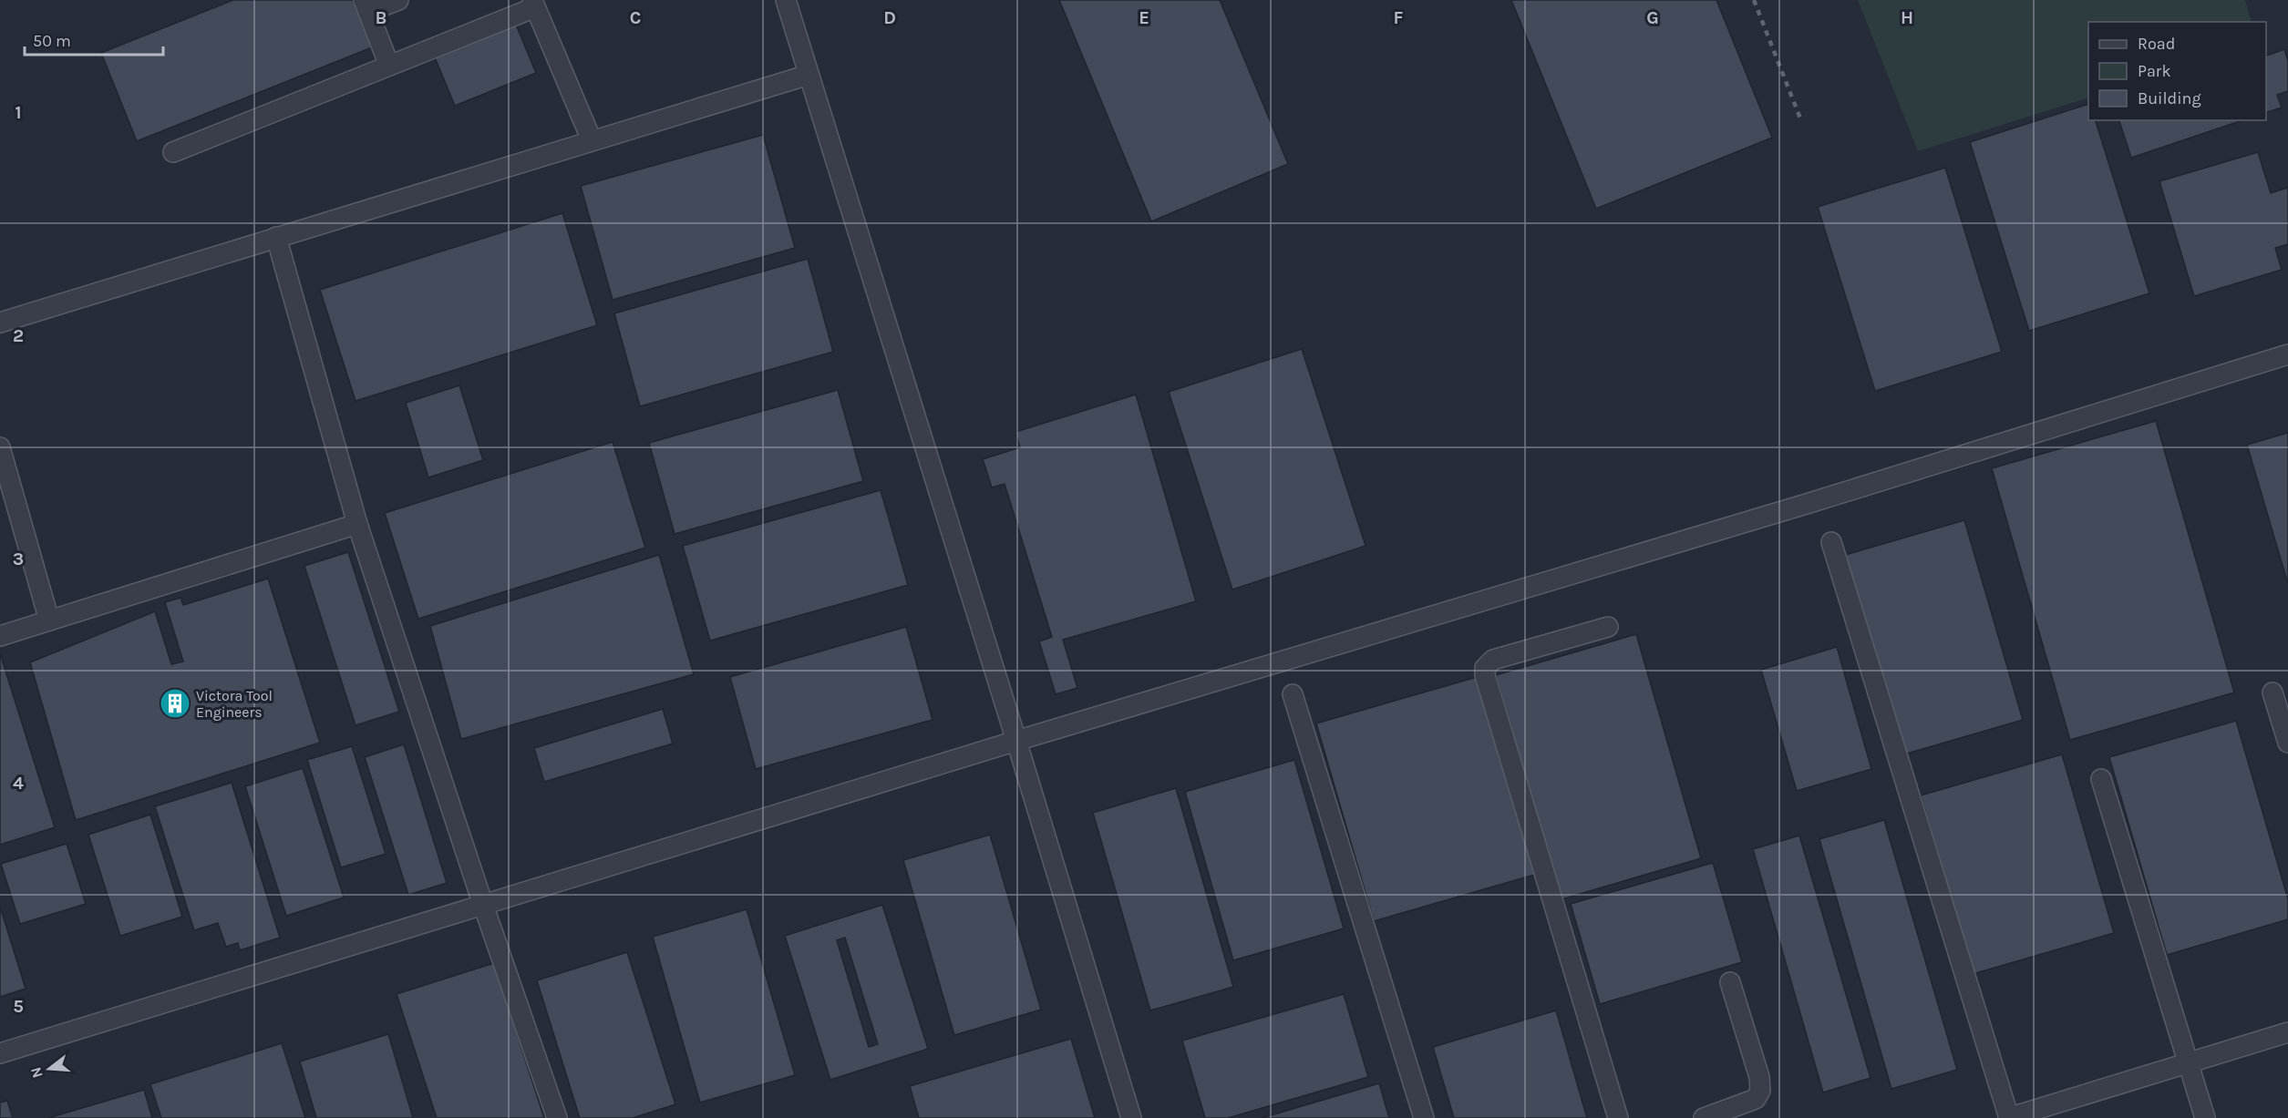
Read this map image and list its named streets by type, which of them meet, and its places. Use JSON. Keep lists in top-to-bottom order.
{
  "places": {
    "building": ["Victora Tool Engineers"]
  },
  "legend": ["Road", "Park", "Building"],
  "scale_bar": "50 m",
  "north": "left",
  "grid": {
    "columns": [
      "B",
      "C",
      "D",
      "E",
      "F",
      "G",
      "H"
    ],
    "rows": [
      "1",
      "2",
      "3",
      "4",
      "5"
    ]
  }
}
